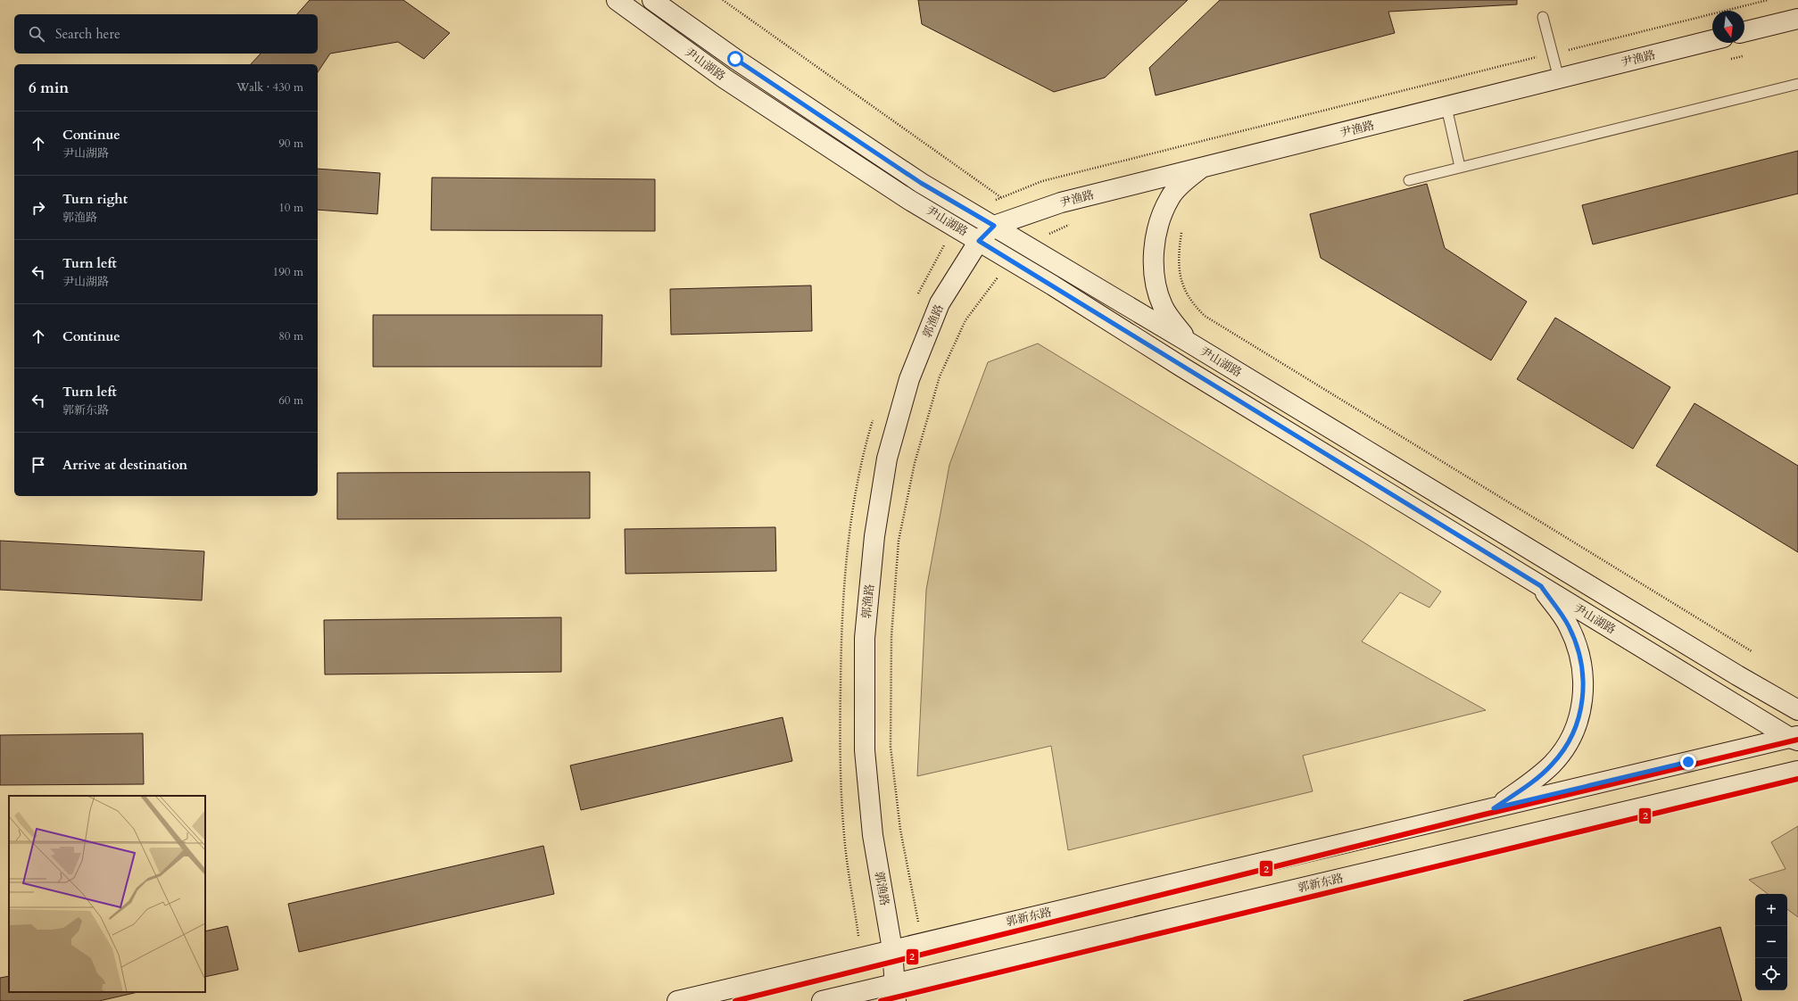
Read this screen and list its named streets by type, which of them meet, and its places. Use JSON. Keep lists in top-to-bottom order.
{
  "streets": {
    "main road": [
      "尹渔路",
      "尹山湖路",
      "郭渔路",
      "郭新东路"
    ]
  },
  "crossings": [
    ["尹渔路", "尹山湖路"],
    ["尹渔路", "郭渔路"],
    ["尹山湖路", "郭渔路"],
    ["尹山湖路", "郭新东路"],
    ["郭渔路", "郭新东路"]
  ],
  "lines": ["transit line 2"],
  "north": "bottom",
  "page": {
    "search": "Search here",
    "heading": ["6 min", "Walk · 430 m"],
    "list": [
      ["Continue", "尹山湖路", "90 m"],
      ["Turn right", "郭渔路", "10 m"],
      ["Turn left", "尹山湖路", "190 m"],
      ["Continue", "80 m"],
      ["Turn left", "郭新东路", "60 m"],
      "Arrive at destination"
    ],
    "map_buttons": ["+", "−"]
  }
}
